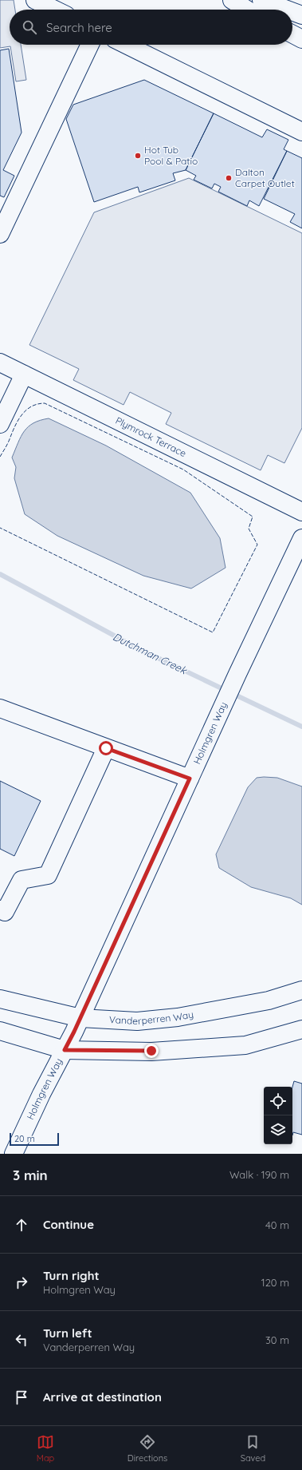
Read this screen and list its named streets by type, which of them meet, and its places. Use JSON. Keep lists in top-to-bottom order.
{
  "streets": {
    "main road": ["Plymrock Terrace", "Holmgren Way", "Vanderperren Way"]
  },
  "crossings": [
    ["Holmgren Way", "Vanderperren Way"]
  ],
  "water": ["Dutchman Creek"],
  "places": ["Hot Tub Pool & Patio", "Dalton Carpet Outlet"],
  "scale_bar": "20 m",
  "page": {
    "search": "Search here",
    "scale": "20 m",
    "heading": ["3 min", "Walk · 190 m"],
    "list": [
      ["Continue", "40 m"],
      ["Turn right", "Holmgren Way", "120 m"],
      ["Turn left", "Vanderperren Way", "30 m"],
      "Arrive at destination"
    ],
    "nav": ["Map", "Directions", "Saved"]
  }
}
